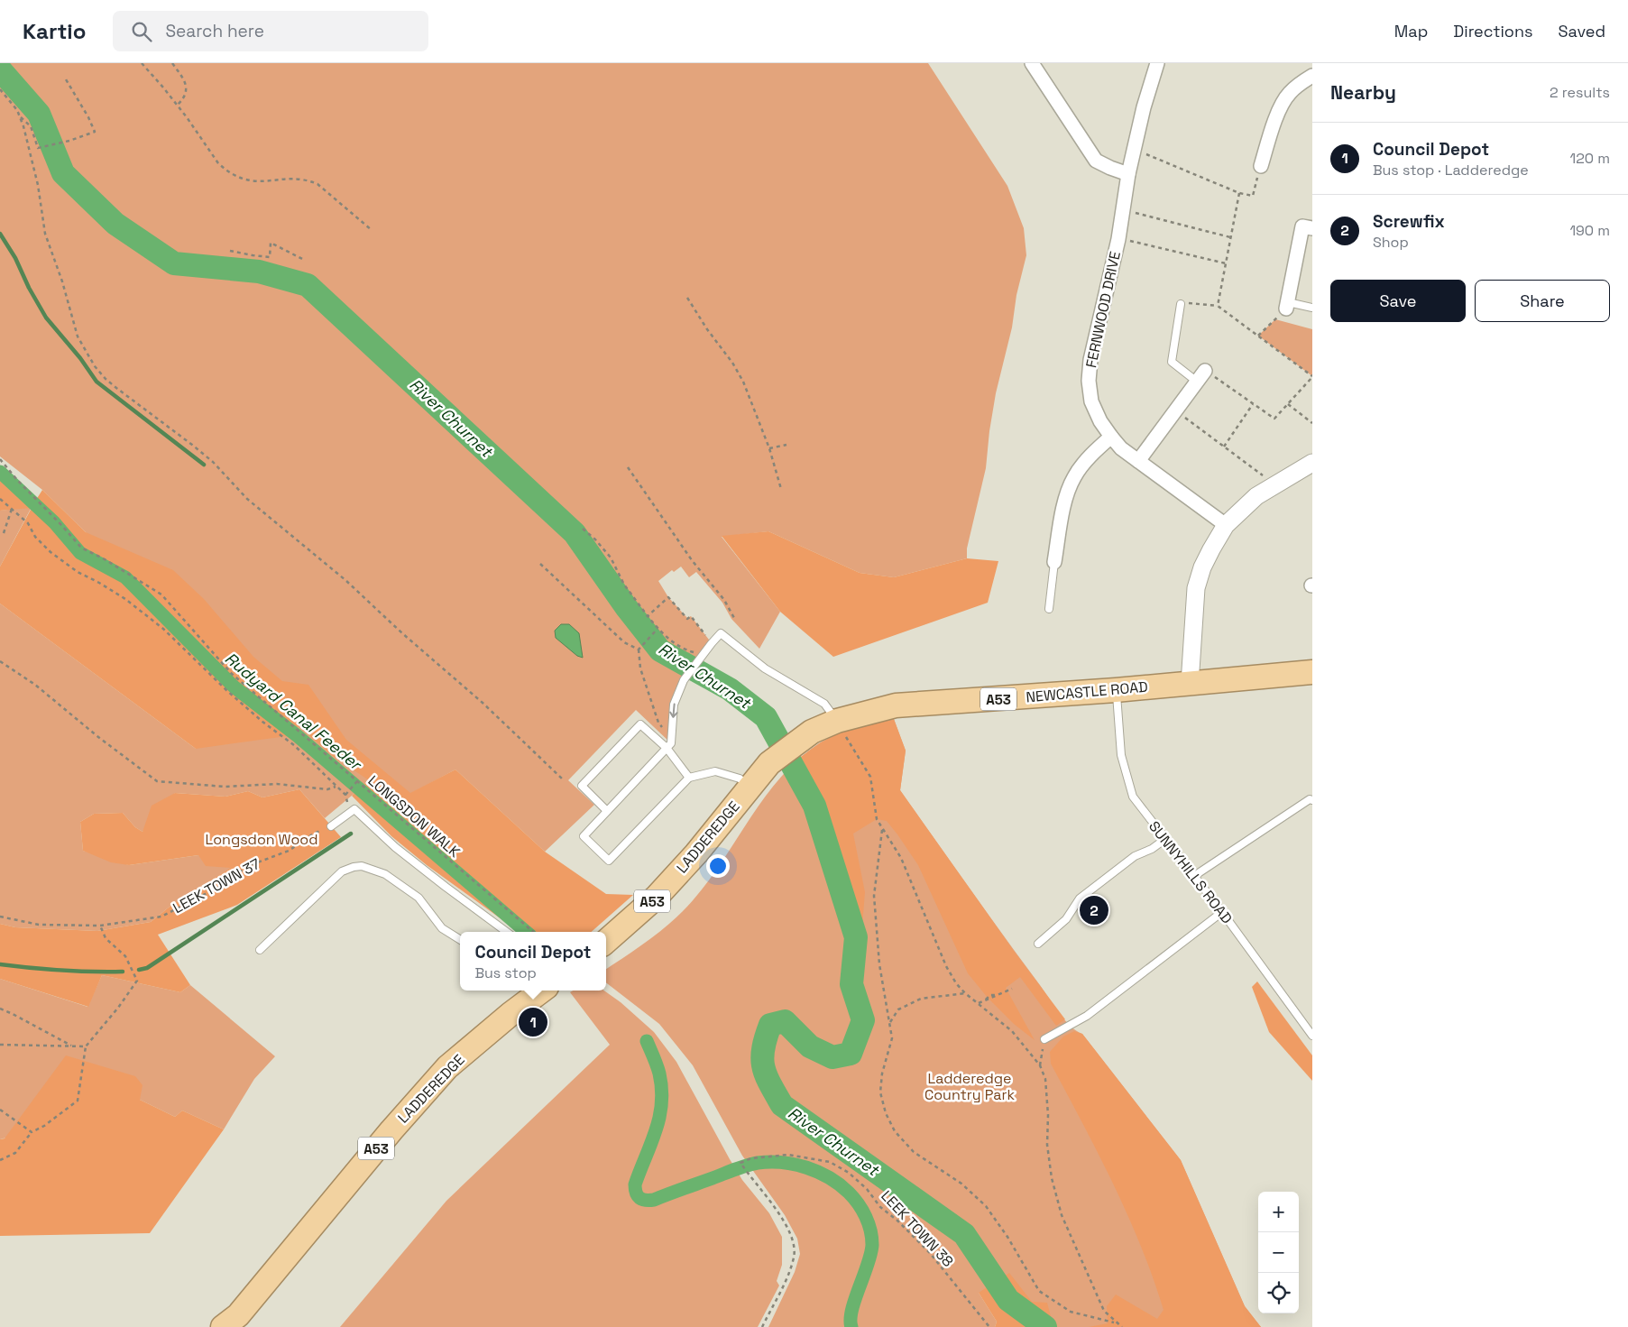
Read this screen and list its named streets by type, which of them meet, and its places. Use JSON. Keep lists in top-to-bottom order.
{
  "streets": {
    "highway": ["NEWCASTLE ROAD", "A53", "LADDEREDGE"],
    "street": ["FERNWOOD DRIVE"],
    "lane": ["SUNNYHILLS ROAD"],
    "path": ["LONGSDON WALK", "LEEK TOWN 37", "LEEK TOWN 38"]
  },
  "crossings": [
    ["NEWCASTLE ROAD", "LADDEREDGE"],
    ["NEWCASTLE ROAD", "SUNNYHILLS ROAD"]
  ],
  "water": ["River Churnet", "Rudyard Canal Feeder"],
  "parks": ["Longsdon Wood", "Ladderedge Country Park"],
  "page": {
    "header": "Kartio",
    "search": "Search here",
    "nav": ["Map", "Directions", "Saved"],
    "heading": ["Nearby", "2 results"],
    "list": [
      {
        "mark": "1",
        "name": "Council Depot",
        "note": "Bus stop · Ladderedge",
        "value": "120 m"
      },
      {
        "mark": "2",
        "name": "Screwfix",
        "note": "Shop",
        "value": "190 m"
      }
    ],
    "buttons": ["Save", "Share"],
    "pins": ["2", "1"],
    "popup": ["Council Depot", "Bus stop"],
    "map_buttons": ["+", "−"]
  }
}
